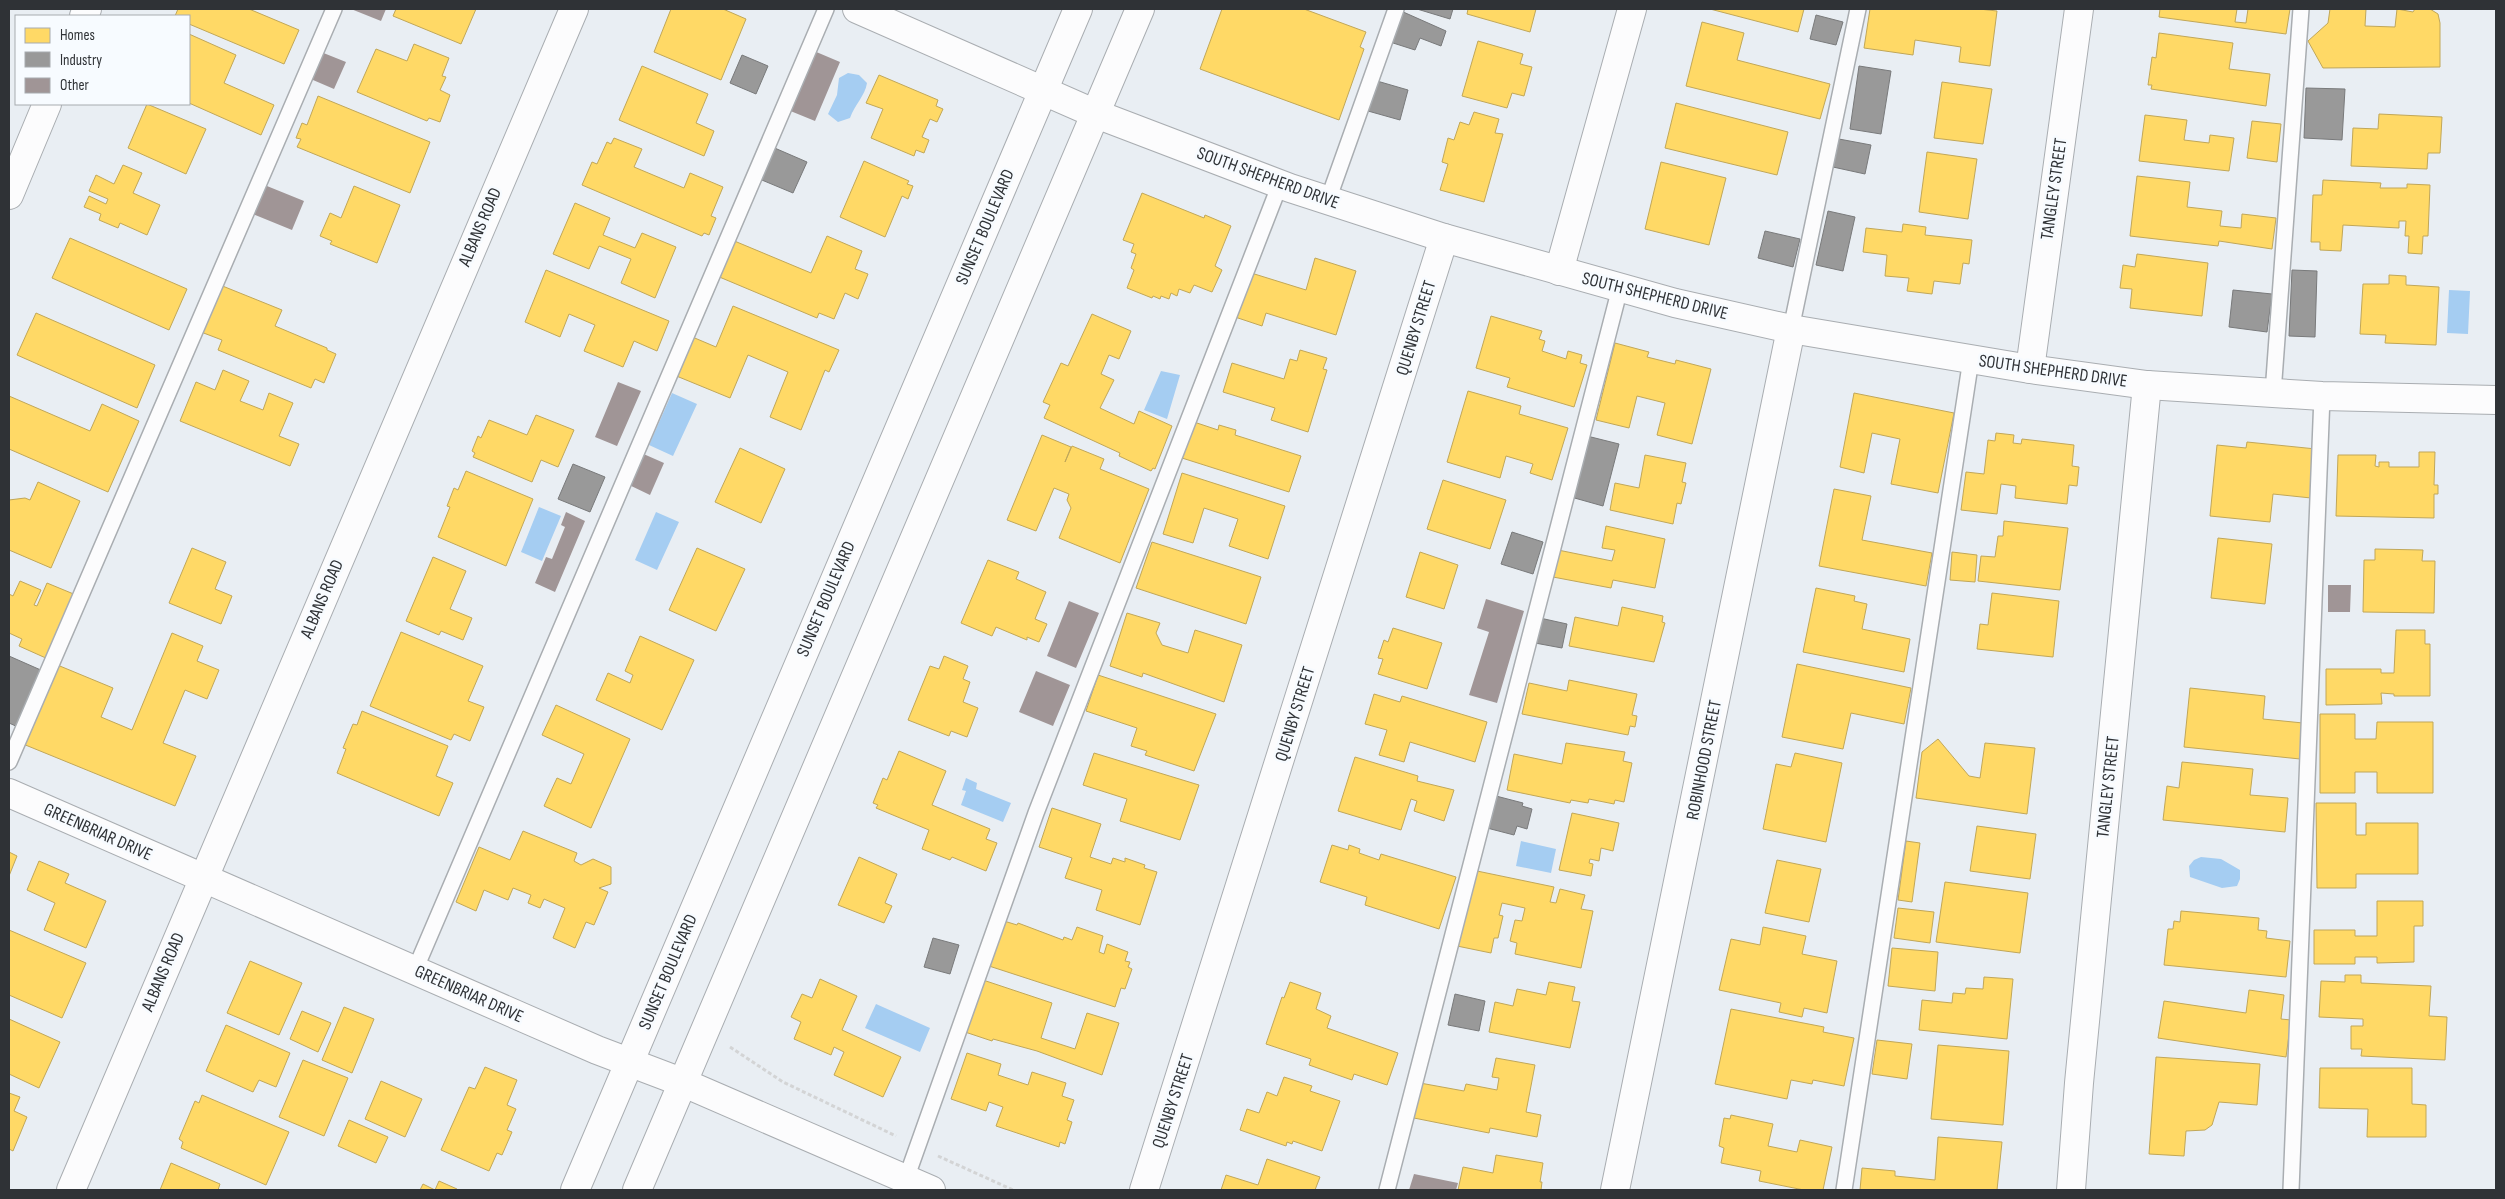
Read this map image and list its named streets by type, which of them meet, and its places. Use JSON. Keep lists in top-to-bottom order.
{
  "streets": {
    "street": [
      "SOUTH SHEPHERD DRIVE",
      "TANGLEY STREET",
      "ALBANS ROAD",
      "SUNSET BOULEVARD",
      "QUENBY STREET",
      "ROBINHOOD STREET",
      "GREENBRIAR DRIVE"
    ]
  },
  "crossings": [
    ["SOUTH SHEPHERD DRIVE", "TANGLEY STREET"],
    ["SOUTH SHEPHERD DRIVE", "SUNSET BOULEVARD"],
    ["SOUTH SHEPHERD DRIVE", "QUENBY STREET"],
    ["SOUTH SHEPHERD DRIVE", "ROBINHOOD STREET"],
    ["ALBANS ROAD", "GREENBRIAR DRIVE"],
    ["SUNSET BOULEVARD", "GREENBRIAR DRIVE"]
  ],
  "legend": ["Homes", "Industry", "Other"]
}
